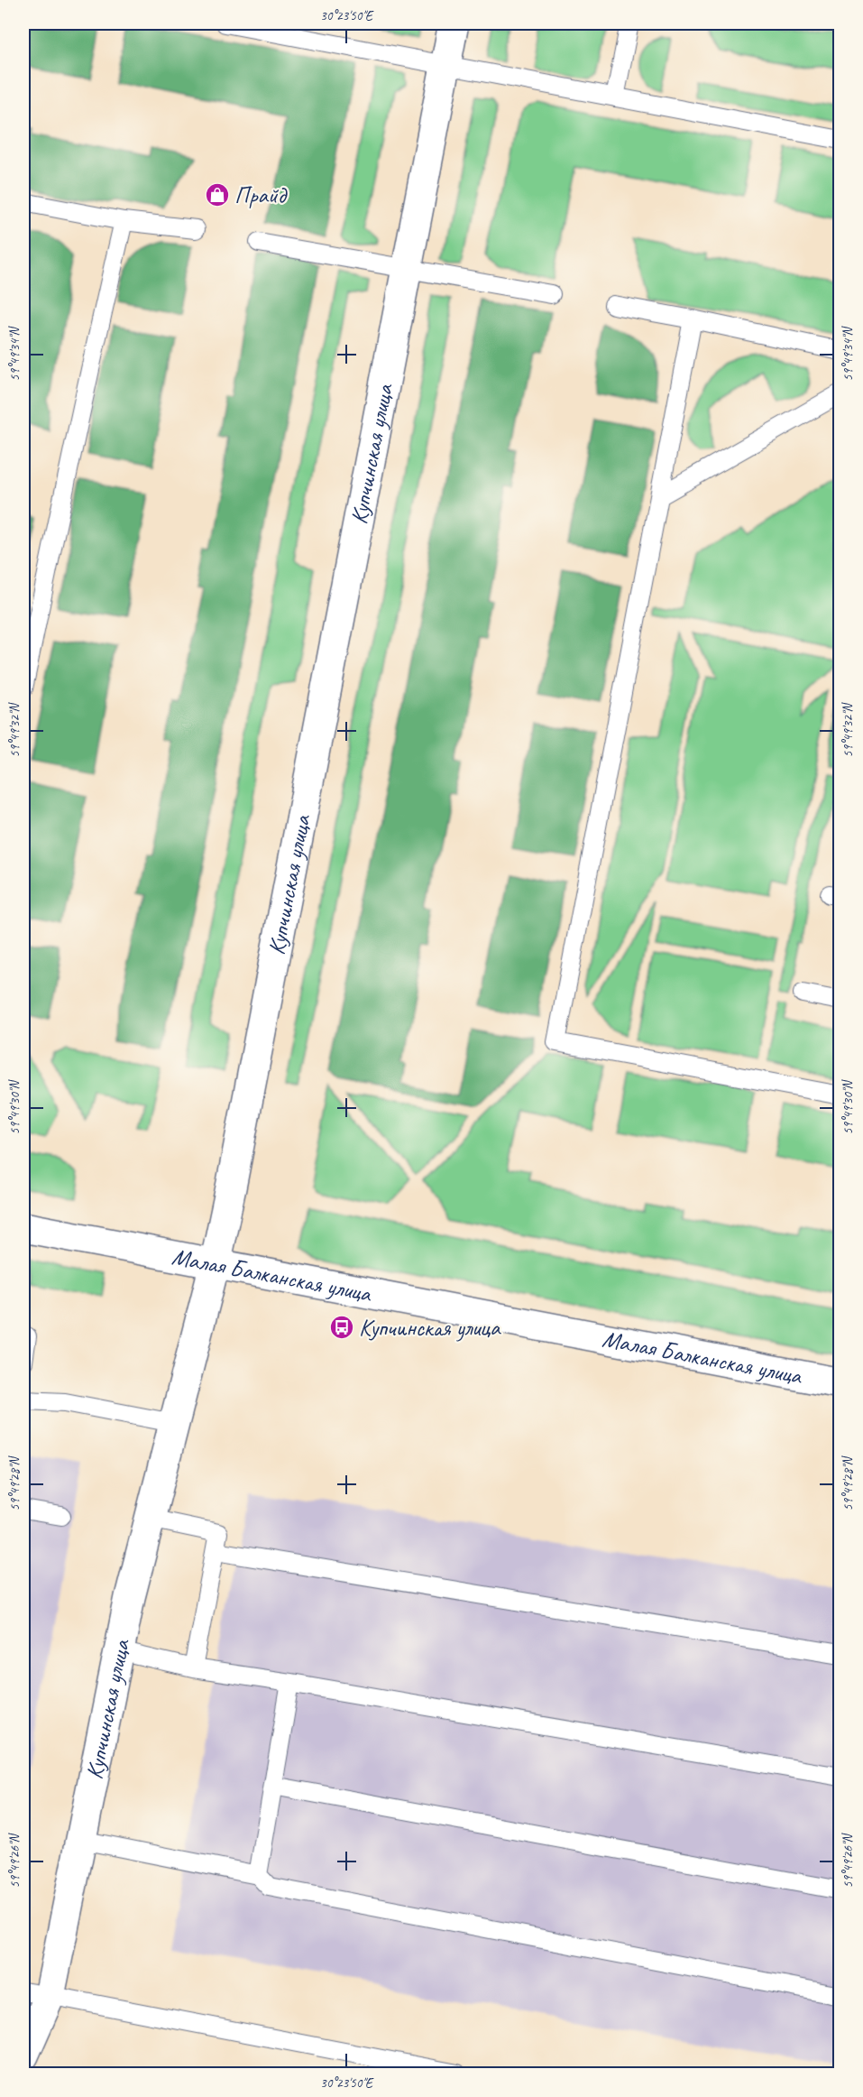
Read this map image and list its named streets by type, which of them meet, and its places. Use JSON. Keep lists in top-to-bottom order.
{
  "streets": {
    "street": ["Купчинская улица", "Малая Балканская улица"]
  },
  "crossings": [
    ["Купчинская улица", "Малая Балканская улица"]
  ],
  "places": {
    "shop": ["Прайд"],
    "bus stop": ["Купчинская улица"]
  },
  "coordinates": [
    "30°23'50\"E",
    "59°49'34\"N",
    "59°49'32\"N",
    "59°49'30\"N",
    "59°49'28\"N",
    "59°49'26\"N"
  ]
}
